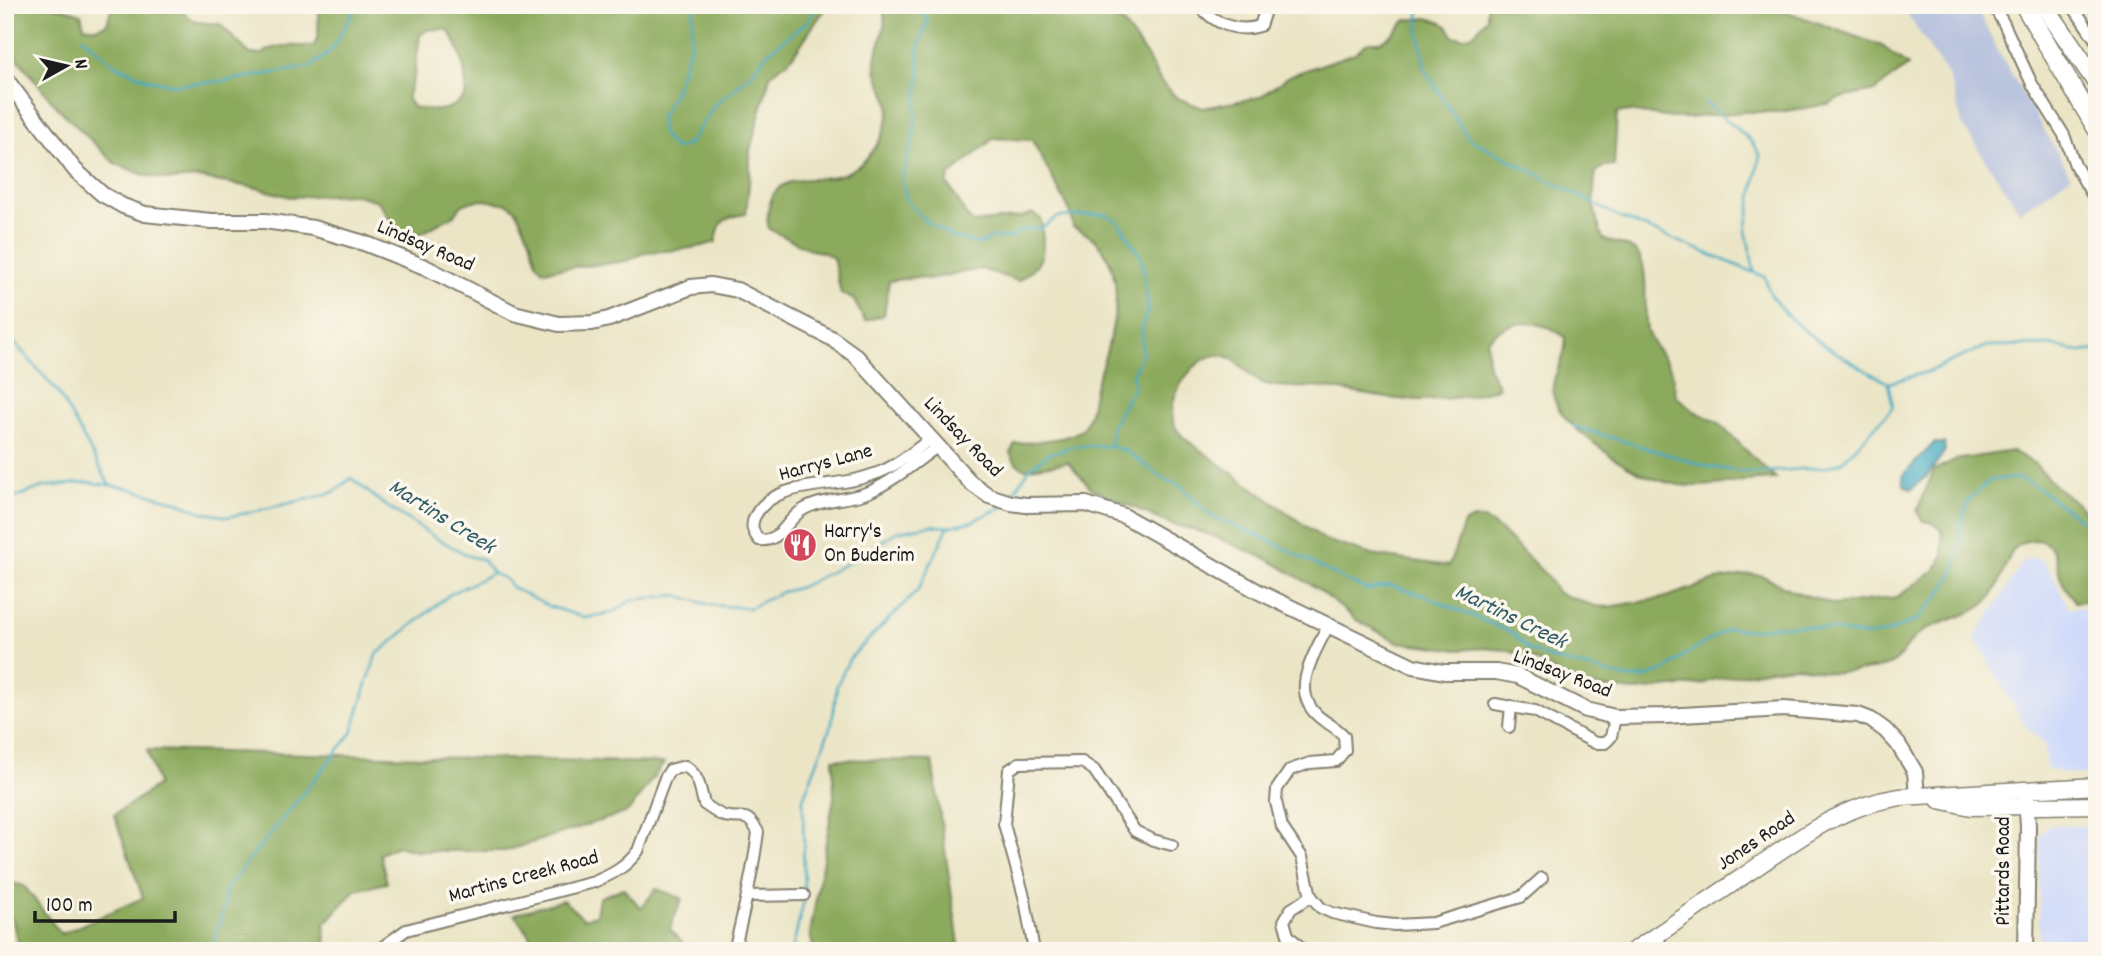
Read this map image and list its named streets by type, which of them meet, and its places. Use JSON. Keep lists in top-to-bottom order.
{
  "streets": {
    "main road": ["Jones Road"],
    "street": [
      "Lindsay Road",
      "Harrys Lane",
      "Pittards Road",
      "Martins Creek Road"
    ]
  },
  "crossings": [
    ["Lindsay Road", "Harrys Lane"],
    ["Lindsay Road", "Jones Road"],
    ["Jones Road", "Pittards Road"]
  ],
  "water": ["Martins Creek"],
  "places": {
    "restaurant": ["Harry's On Buderim"]
  },
  "scale_bar": "100 m",
  "north": "right"
}
